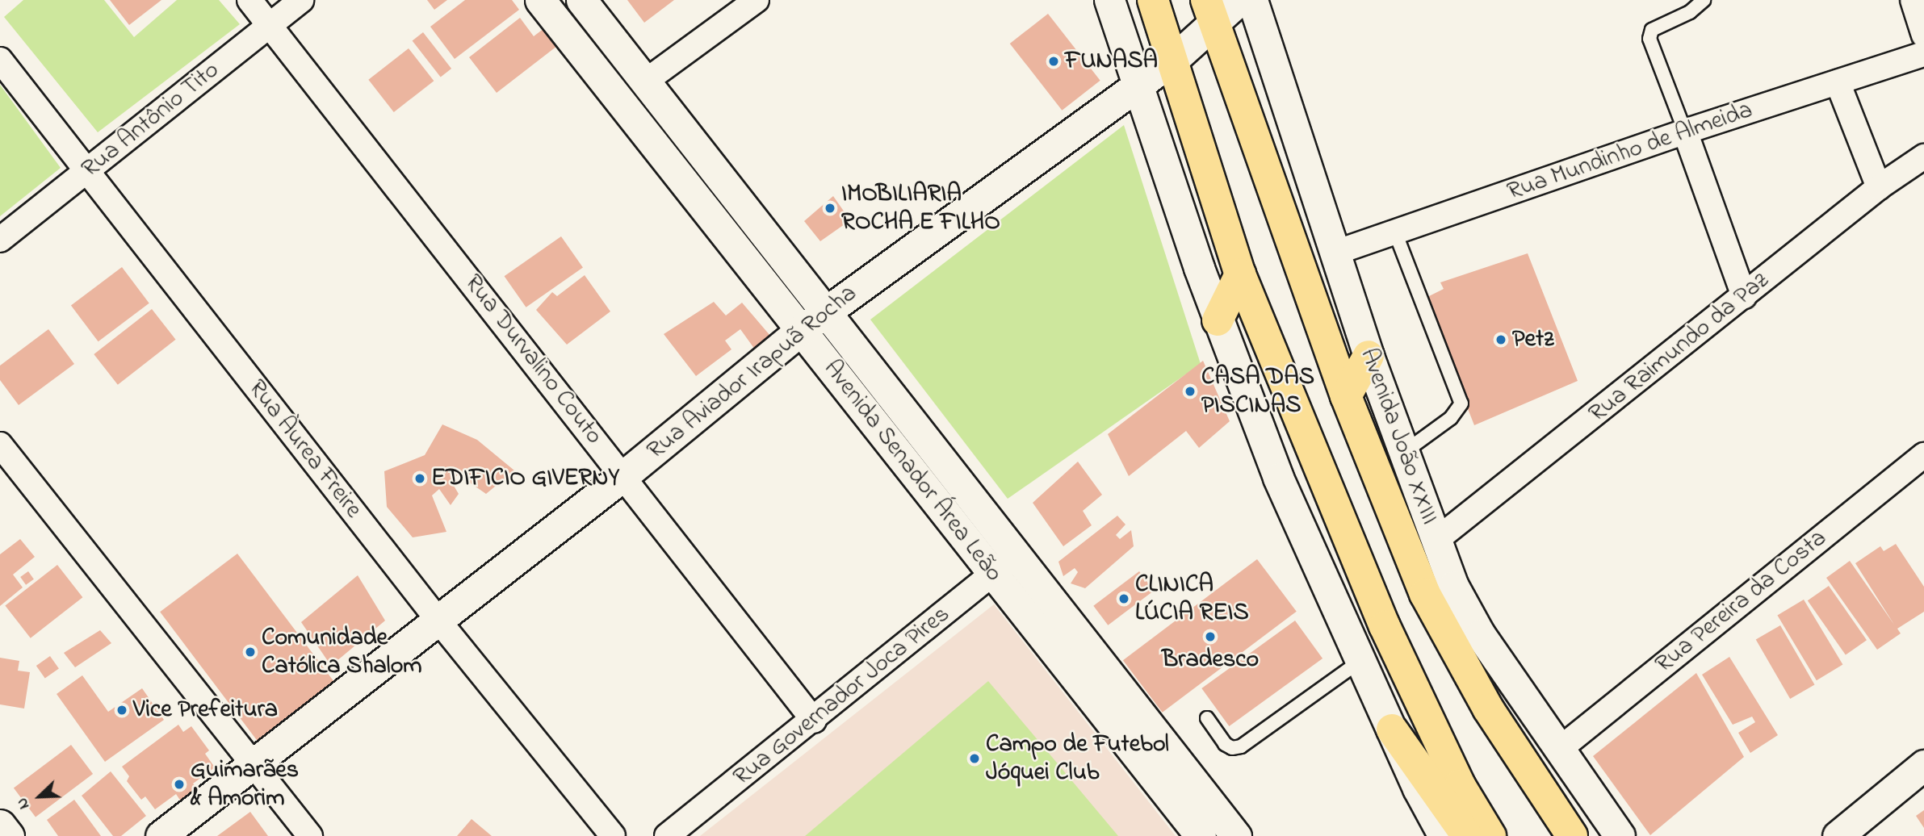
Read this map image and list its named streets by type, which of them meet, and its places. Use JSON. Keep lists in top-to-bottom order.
{
  "streets": {
    "main road": ["Avenida João XXIII"],
    "street": [
      "Rua Antônio Tito",
      "Rua Mundinho de Almeida",
      "Rua Raimundo da Paz",
      "Rua Durvalino Couto",
      "Rua Aviador Irapuã Rocha",
      "Rua Àurea Freire",
      "Avenida Senador Área Leão",
      "Rua Pereira da Costa",
      "Rua Governador Joca Pires"
    ]
  },
  "crossings": [
    ["Rua Antônio Tito", "Rua Durvalino Couto"],
    ["Rua Antônio Tito", "Rua Àurea Freire"],
    ["Rua Mundinho de Almeida", "Avenida João XXIII"],
    ["Rua Raimundo da Paz", "Avenida João XXIII"],
    ["Rua Durvalino Couto", "Rua Aviador Irapuã Rocha"],
    ["Rua Durvalino Couto", "Rua Governador Joca Pires"],
    ["Rua Aviador Irapuã Rocha", "Avenida João XXIII"],
    ["Rua Aviador Irapuã Rocha", "Rua Àurea Freire"],
    ["Rua Aviador Irapuã Rocha", "Avenida Senador Área Leão"],
    ["Avenida João XXIII", "Rua Pereira da Costa"],
    ["Avenida Senador Área Leão", "Rua Governador Joca Pires"]
  ],
  "places": [
    "FUNASA",
    "IMOBILIARIA ROCHA E FILHO",
    "Petz",
    "CASA DAS PISCINAS",
    "EDIFICIO GIVERNY",
    "CLINICA LÚCIA REIS",
    "Bradesco",
    "Comunidade Católica Shalom",
    "Vice Prefeitura",
    "Campo de Futebol Jóquei Club",
    "Guimarães & Amorim"
  ],
  "north": "bottom left"
}
